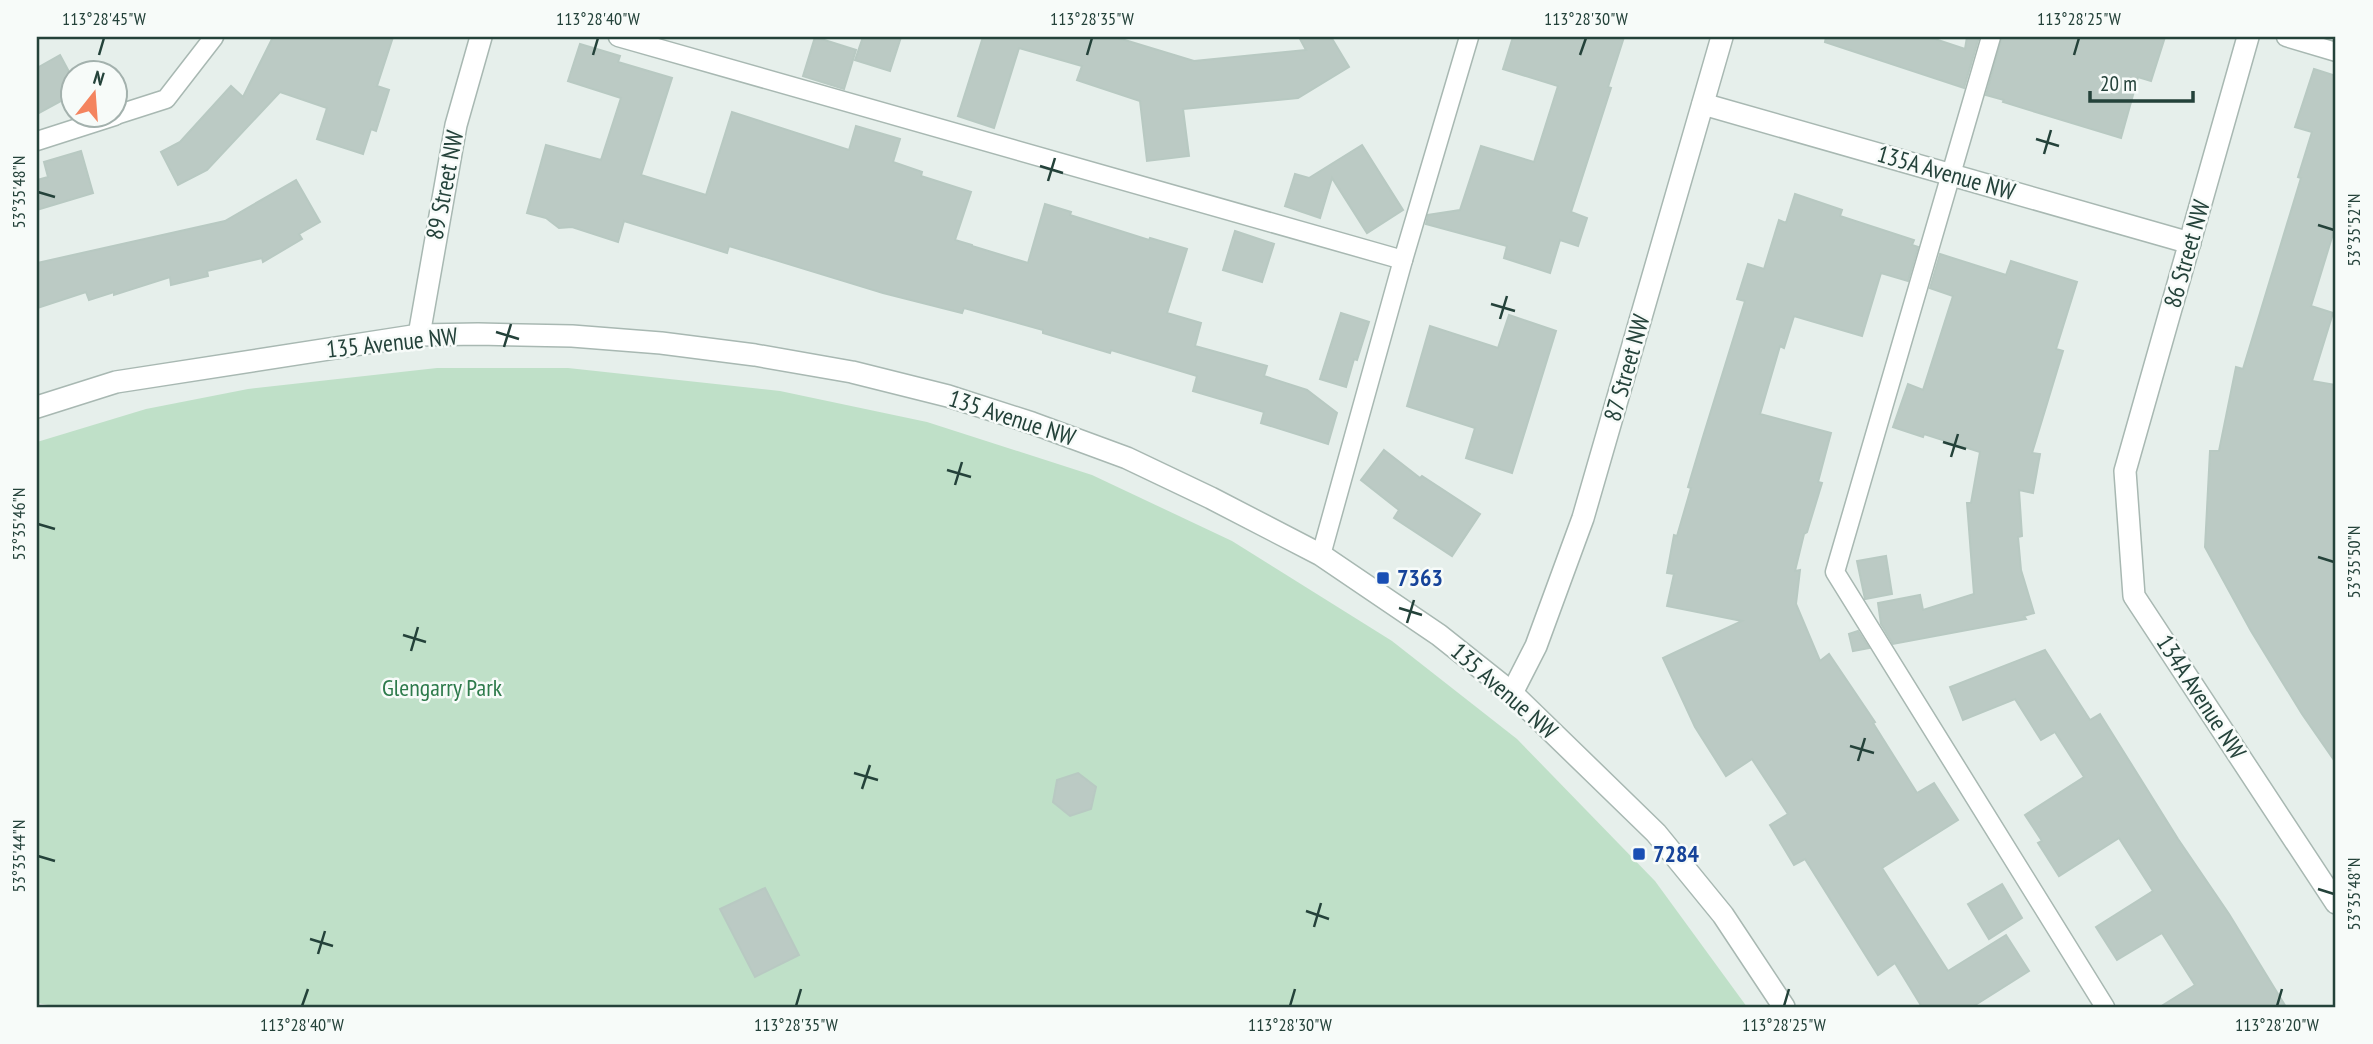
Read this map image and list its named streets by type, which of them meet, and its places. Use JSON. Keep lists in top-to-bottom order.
{
  "streets": {
    "street": [
      "135A Avenue NW",
      "89 Street NW",
      "86 Street NW",
      "135 Avenue NW",
      "87 Street NW",
      "134A Avenue NW"
    ]
  },
  "crossings": [
    ["135A Avenue NW", "86 Street NW"],
    ["135A Avenue NW", "87 Street NW"],
    ["89 Street NW", "135 Avenue NW"],
    ["86 Street NW", "134A Avenue NW"],
    ["135 Avenue NW", "87 Street NW"]
  ],
  "parks": ["Glengarry Park"],
  "places": {
    "transit": ["7363", "7284"]
  },
  "scale_bar": "20 m",
  "north": "top",
  "coordinates": [
    "113°28'45\"W",
    "113°28'40\"W",
    "113°28'35\"W",
    "113°28'30\"W",
    "113°28'25\"W",
    "53°35'48\"N",
    "53°35'52\"N",
    "53°35'46\"N",
    "53°35'50\"N",
    "53°35'44\"N",
    "113°28'20\"W"
  ]
}
